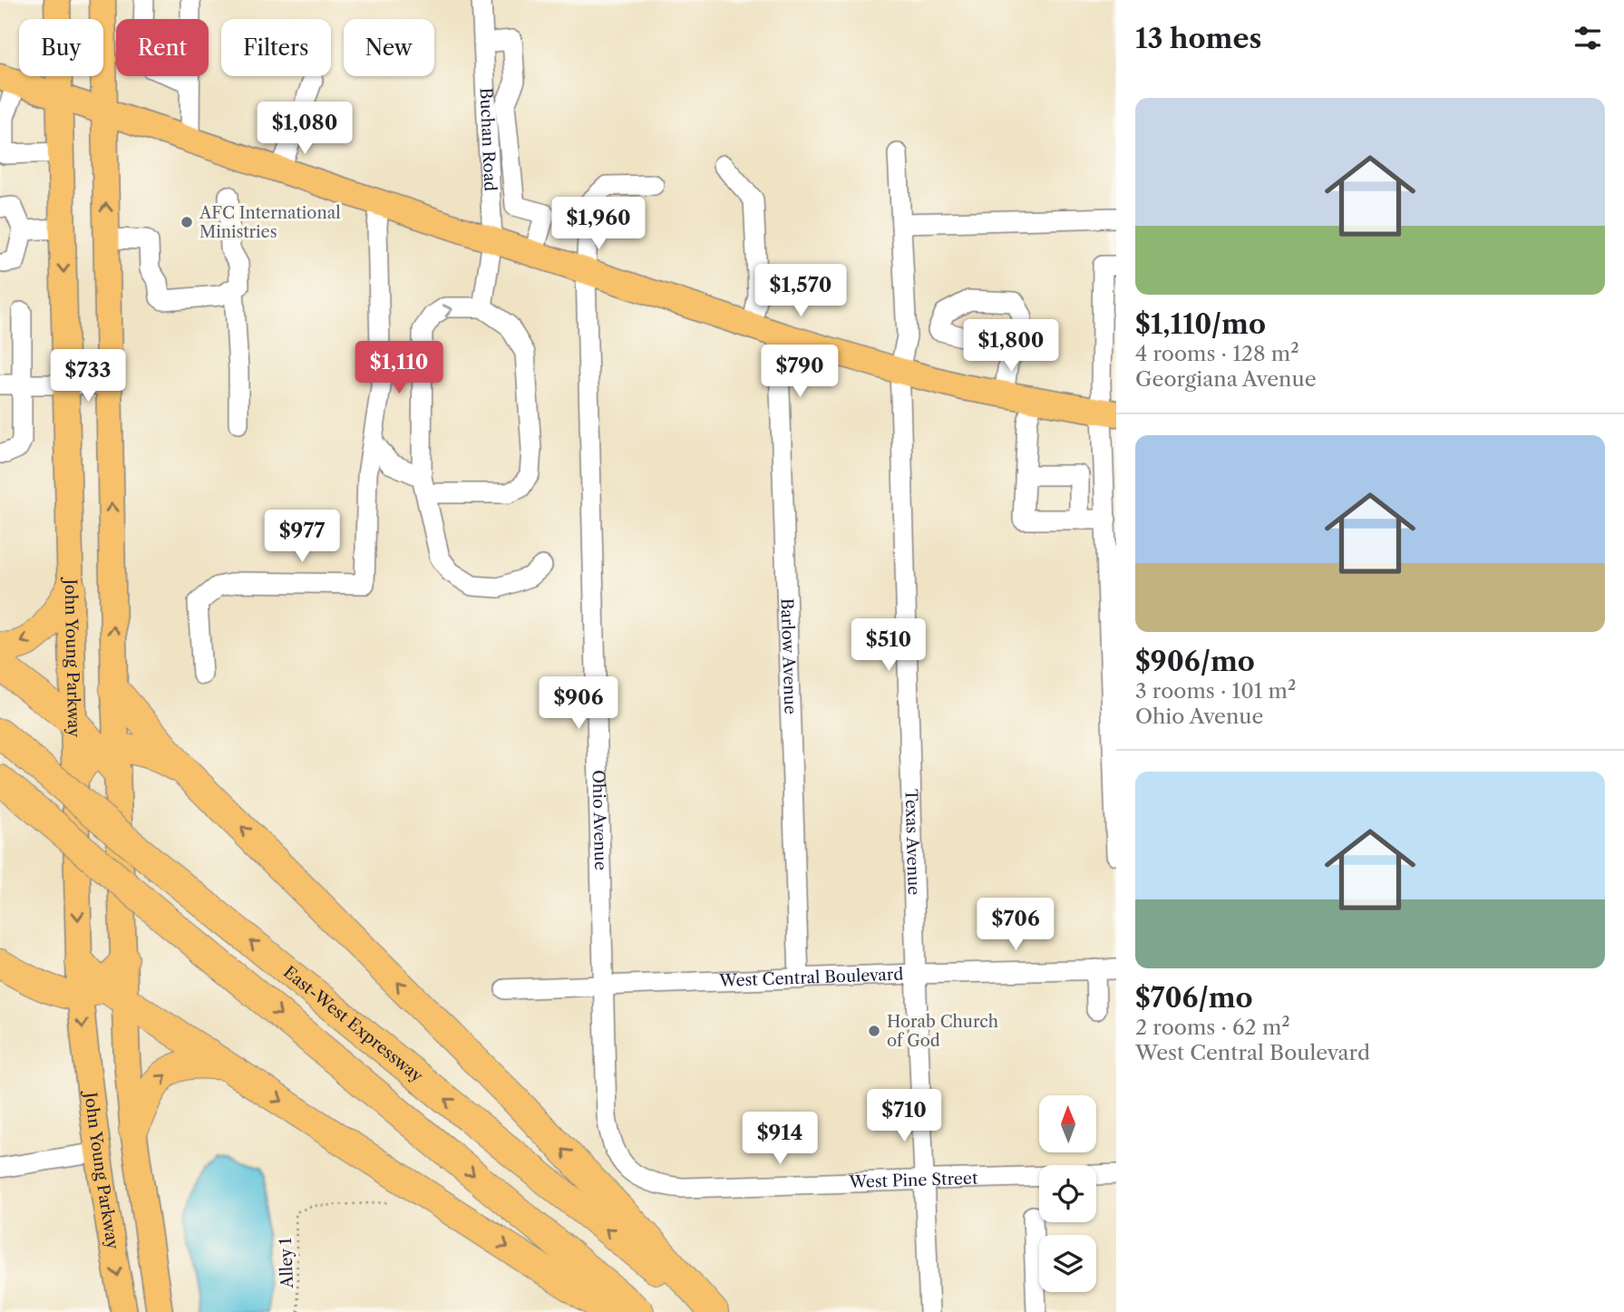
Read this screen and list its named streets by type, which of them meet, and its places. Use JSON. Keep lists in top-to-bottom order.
{
  "streets": {
    "highway": ["East-West Expressway"],
    "main road": ["John Young Parkway"],
    "street": [
      "Buchan Road",
      "Barlow Avenue",
      "Ohio Avenue",
      "Texas Avenue",
      "West Central Boulevard",
      "West Pine Street"
    ],
    "path": ["Alley 1"]
  },
  "crossings": [
    ["Barlow Avenue", "West Central Boulevard"],
    ["Ohio Avenue", "West Central Boulevard"],
    ["Ohio Avenue", "West Pine Street"],
    ["Texas Avenue", "West Central Boulevard"],
    ["Texas Avenue", "West Pine Street"]
  ],
  "places": ["AFC International Ministries", "Horab Church of God"],
  "north": "top",
  "page": {
    "heading": "13 homes",
    "chip": [
      "Buy",
      "Rent",
      "Filters",
      "New"
    ],
    "list": [
      {
        "name": "$1,110/mo",
        "note": "4 rooms · 128 m² · Georgiana Avenue"
      },
      {
        "name": "$906/mo",
        "note": "3 rooms · 101 m² · Ohio Avenue"
      },
      {
        "name": "$706/mo",
        "note": "2 rooms · 62 m² · West Central Boulevard"
      }
    ],
    "price": [
      "$1,080",
      "$1,960",
      "$1,570",
      "$1,800",
      "$1,110",
      "$790",
      "$733",
      "$977",
      "$510",
      "$906",
      "$706",
      "$710",
      "$914"
    ]
  }
}
